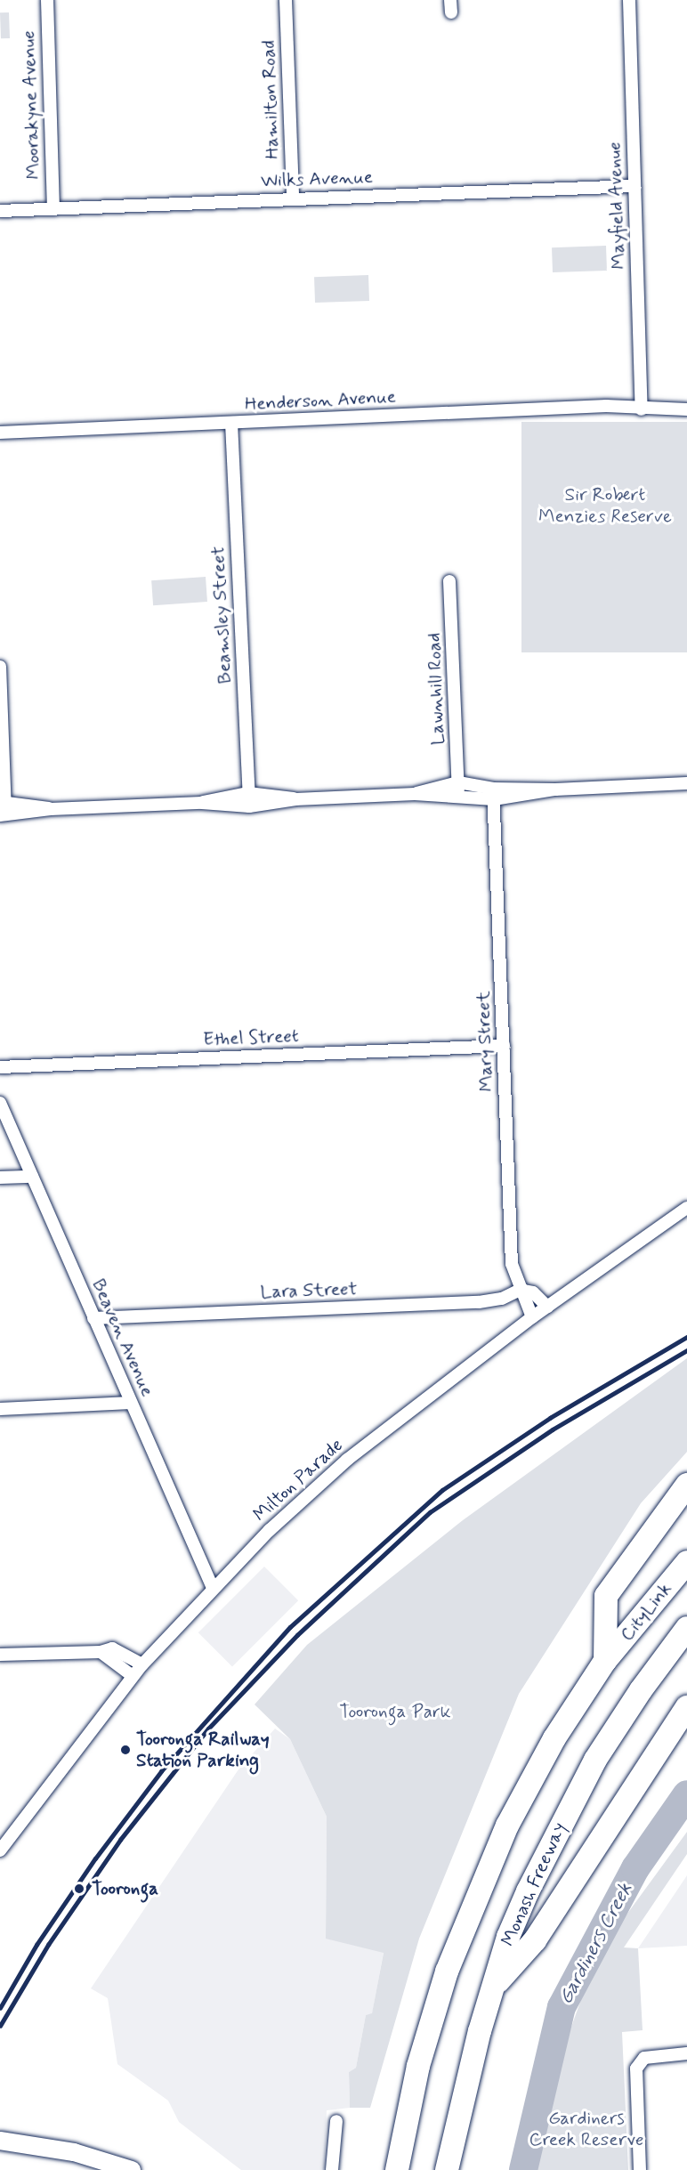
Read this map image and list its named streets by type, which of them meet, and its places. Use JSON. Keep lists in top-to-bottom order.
{
  "streets": {
    "highway": ["CityLink", "Monash Freeway"],
    "street": [
      "Hamilton Road",
      "Moorakyne Avenue",
      "Wilks Avenue",
      "Mayfield Avenue",
      "Henderson Avenue",
      "Beamsley Street",
      "Lawnhill Road",
      "Ethel Street",
      "Mary Street",
      "Lara Street",
      "Beaven Avenue",
      "Milton Parade"
    ]
  },
  "crossings": [
    ["Hamilton Road", "Wilks Avenue"],
    ["Moorakyne Avenue", "Wilks Avenue"],
    ["Wilks Avenue", "Mayfield Avenue"],
    ["Mayfield Avenue", "Henderson Avenue"],
    ["Henderson Avenue", "Beamsley Street"],
    ["Ethel Street", "Mary Street"],
    ["Mary Street", "Lara Street"],
    ["Mary Street", "Milton Parade"],
    ["Lara Street", "Beaven Avenue"],
    ["Beaven Avenue", "Milton Parade"]
  ],
  "water": ["Gardiners Creek"],
  "parks": ["Sir Robert Menzies Reserve", "Tooronga Park", "Gardiners Creek Reserve"],
  "places": ["Tooronga Railway Station Parking", "Tooronga"]
}
